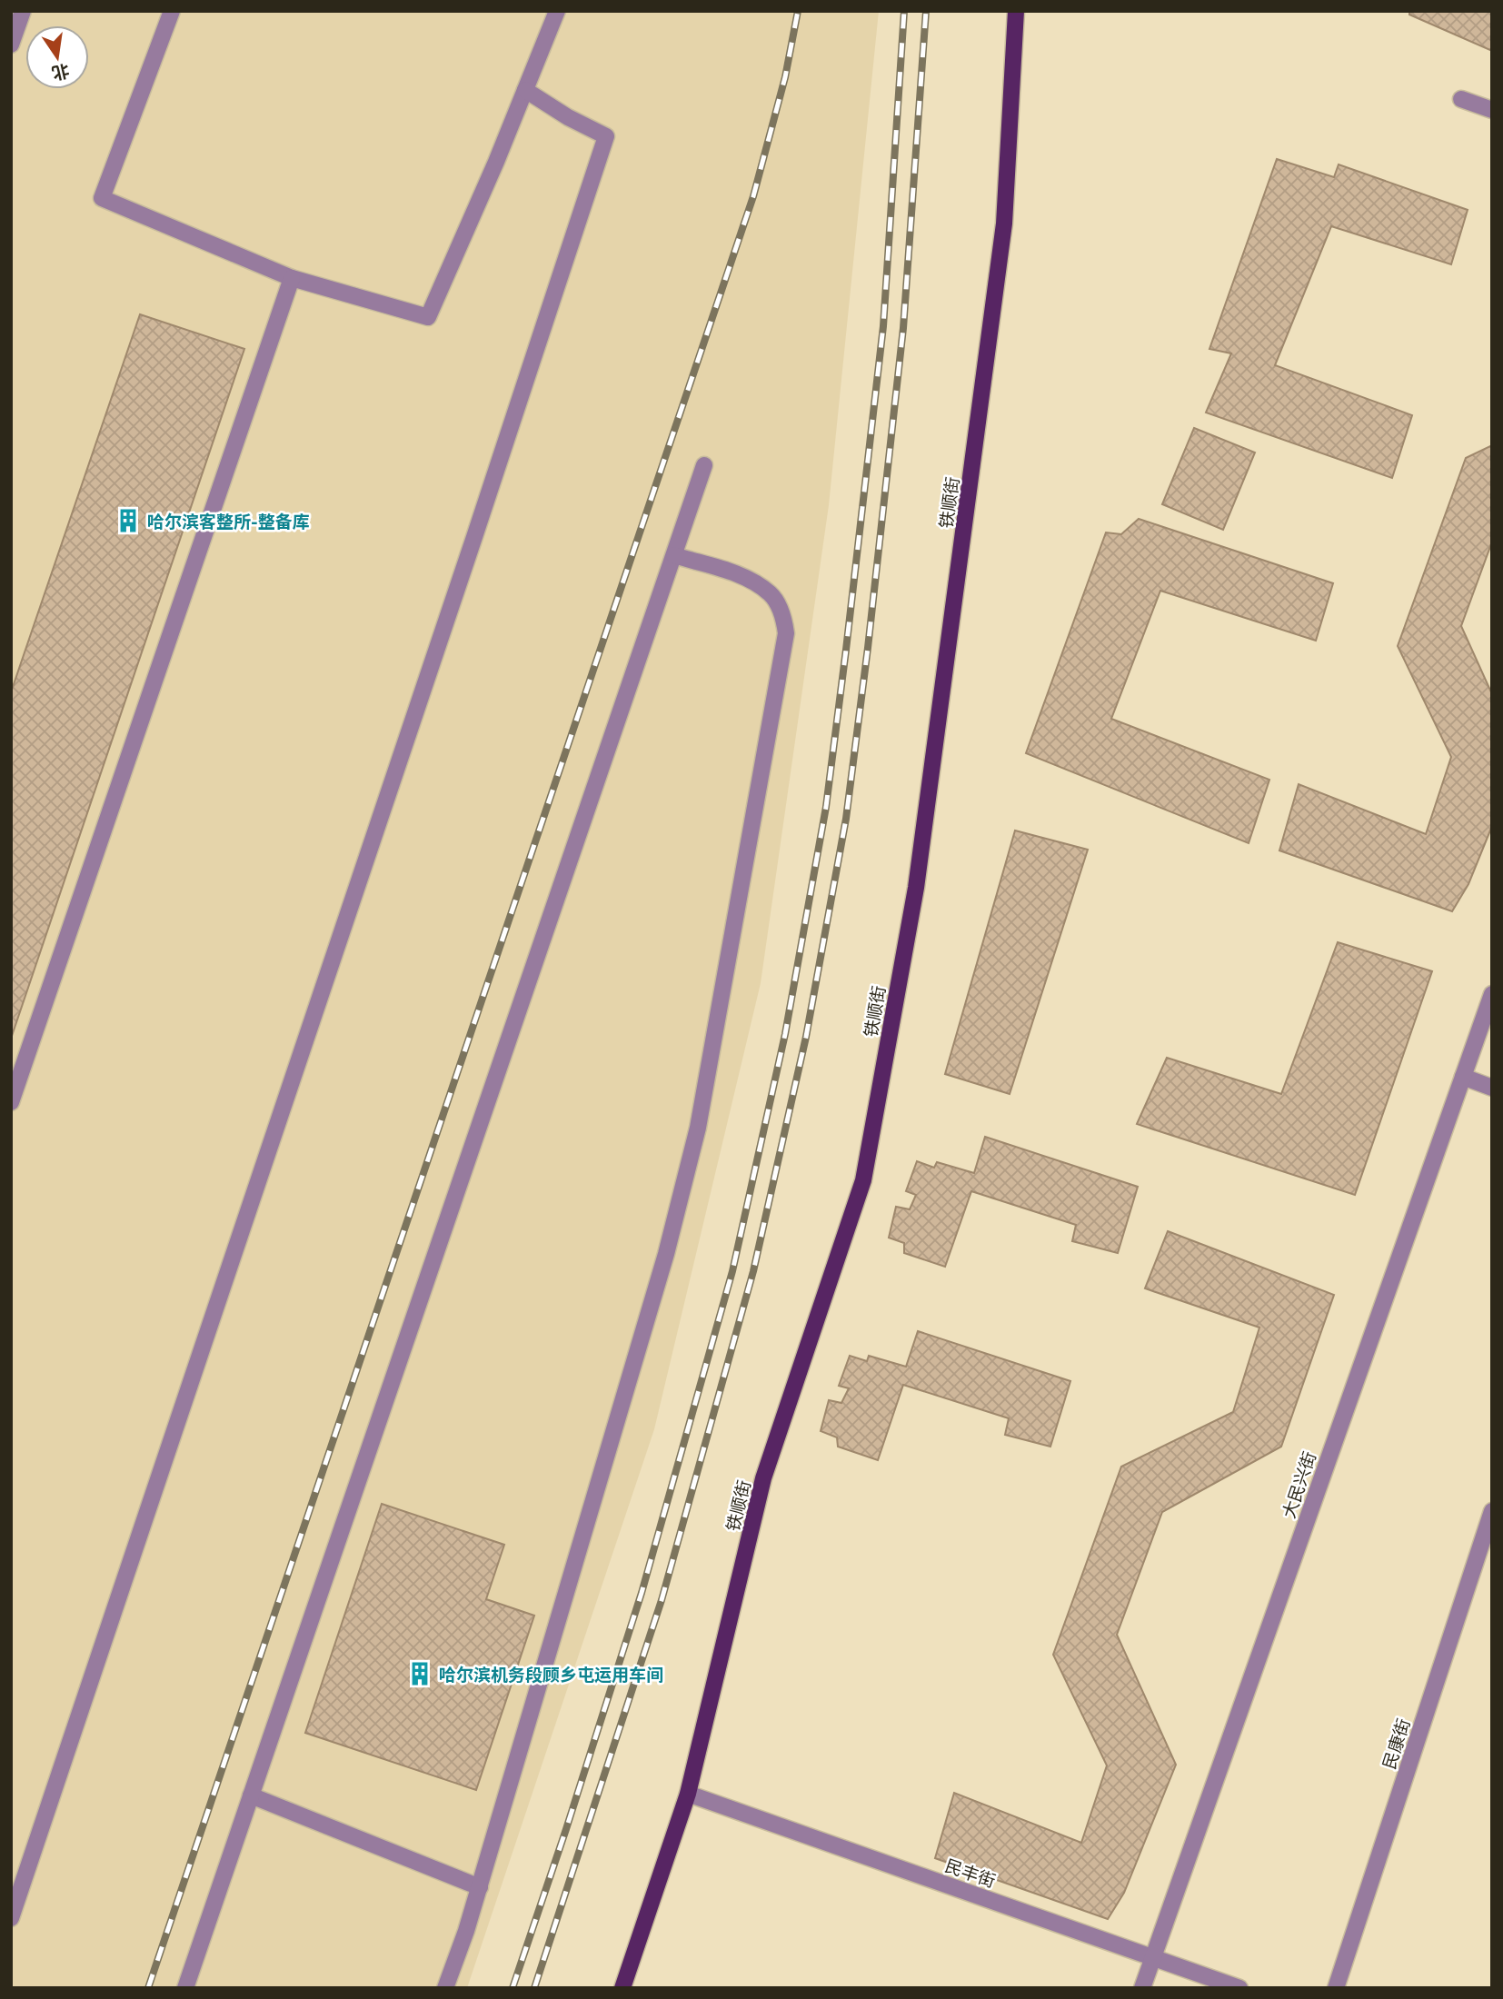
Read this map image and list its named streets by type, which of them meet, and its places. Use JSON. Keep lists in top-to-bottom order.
{
  "streets": {
    "main road": ["铁顺街"],
    "street": ["大民兴街", "民康街", "民丰街"]
  },
  "crossings": [
    ["铁顺街", "民丰街"],
    ["大民兴街", "民丰街"]
  ],
  "places": {
    "building": ["哈尔滨客整所-整备库", "哈尔滨机务段顾乡屯运用车间"]
  },
  "north": "bottom"
}
